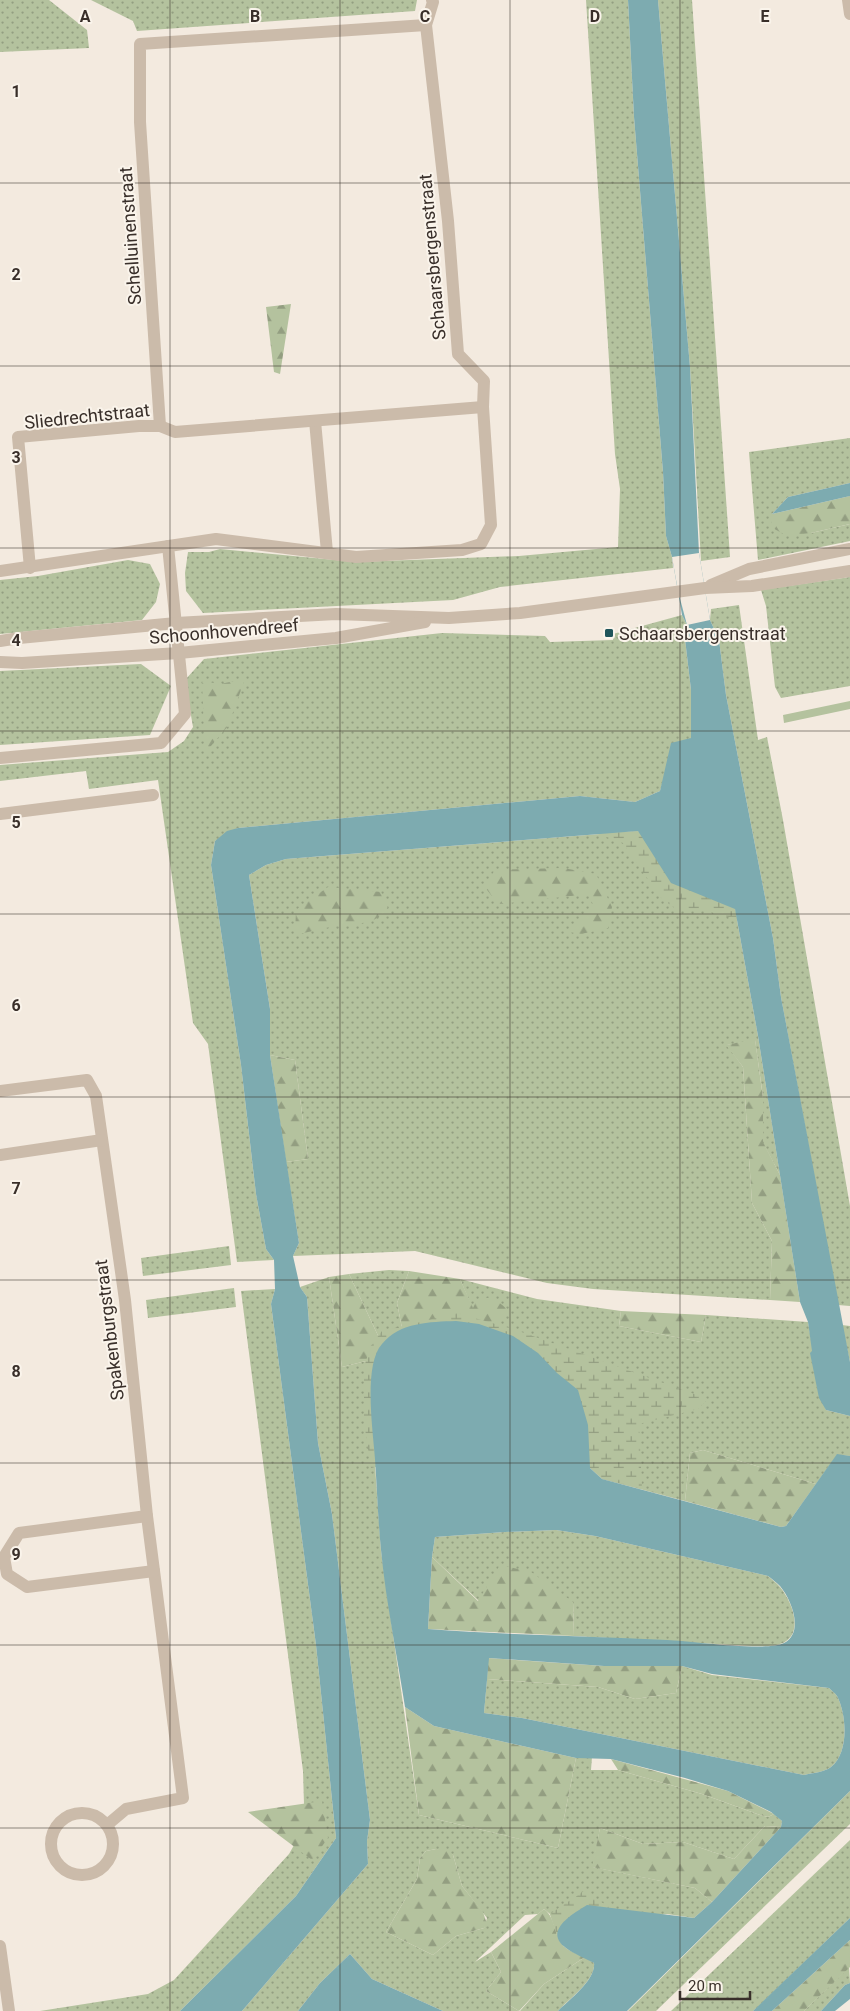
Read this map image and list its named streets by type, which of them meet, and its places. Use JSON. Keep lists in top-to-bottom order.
{
  "streets": {
    "street": [
      "Schelluinenstraat",
      "Schaarsbergenstraat",
      "Sliedrechtstraat",
      "Schoonhovendreef",
      "Spakenburgstraat"
    ]
  },
  "crossings": [
    ["Schelluinenstraat", "Schaarsbergenstraat"],
    ["Schelluinenstraat", "Sliedrechtstraat"],
    ["Schaarsbergenstraat", "Sliedrechtstraat"]
  ],
  "places": {
    "transit": ["Schaarsbergenstraat"]
  },
  "scale_bar": "20 m",
  "grid": {
    "columns": [
      "A",
      "B",
      "C",
      "D",
      "E"
    ],
    "rows": [
      "1",
      "2",
      "3",
      "4",
      "5",
      "6",
      "7",
      "8",
      "9"
    ]
  }
}
